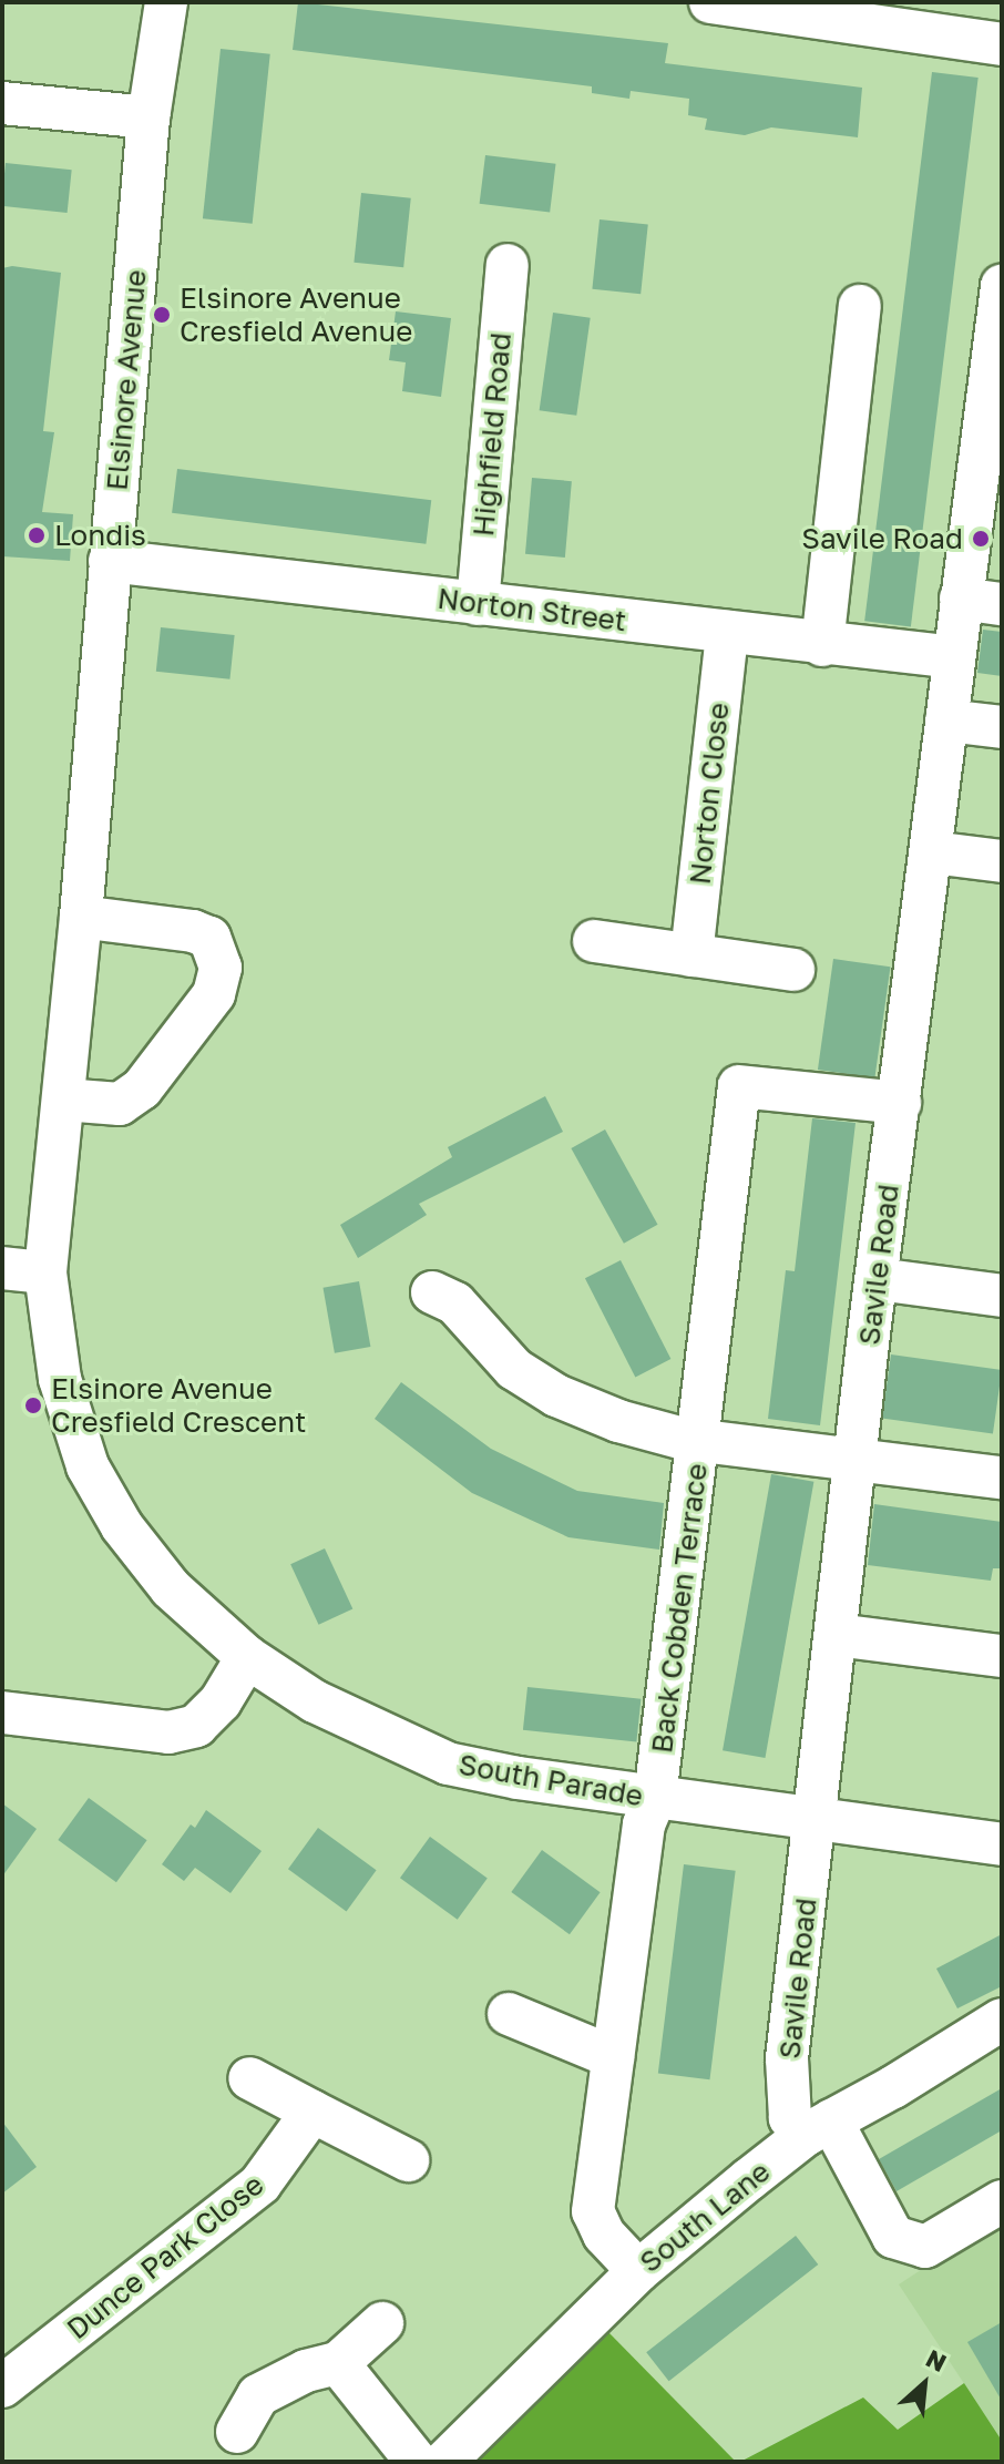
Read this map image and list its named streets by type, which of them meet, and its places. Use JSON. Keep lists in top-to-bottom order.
{
  "streets": {
    "street": [
      "Elsinore Avenue",
      "Highfield Road",
      "Norton Street",
      "Norton Close",
      "Savile Road",
      "Back Cobden Terrace",
      "South Parade",
      "South Lane",
      "Dunce Park Close"
    ]
  },
  "crossings": [
    ["Elsinore Avenue", "Norton Street"],
    ["Elsinore Avenue", "South Parade"],
    ["Highfield Road", "Norton Street"],
    ["Norton Street", "Norton Close"],
    ["Norton Street", "Savile Road"],
    ["Savile Road", "Back Cobden Terrace"],
    ["Savile Road", "South Parade"],
    ["Savile Road", "South Lane"],
    ["Back Cobden Terrace", "South Parade"],
    ["Back Cobden Terrace", "South Lane"]
  ],
  "places": [
    "Elsinore Avenue Cresfield Avenue",
    "Londis",
    "Savile Road",
    "Elsinore Avenue Cresfield Crescent"
  ],
  "north": "top right"
}
